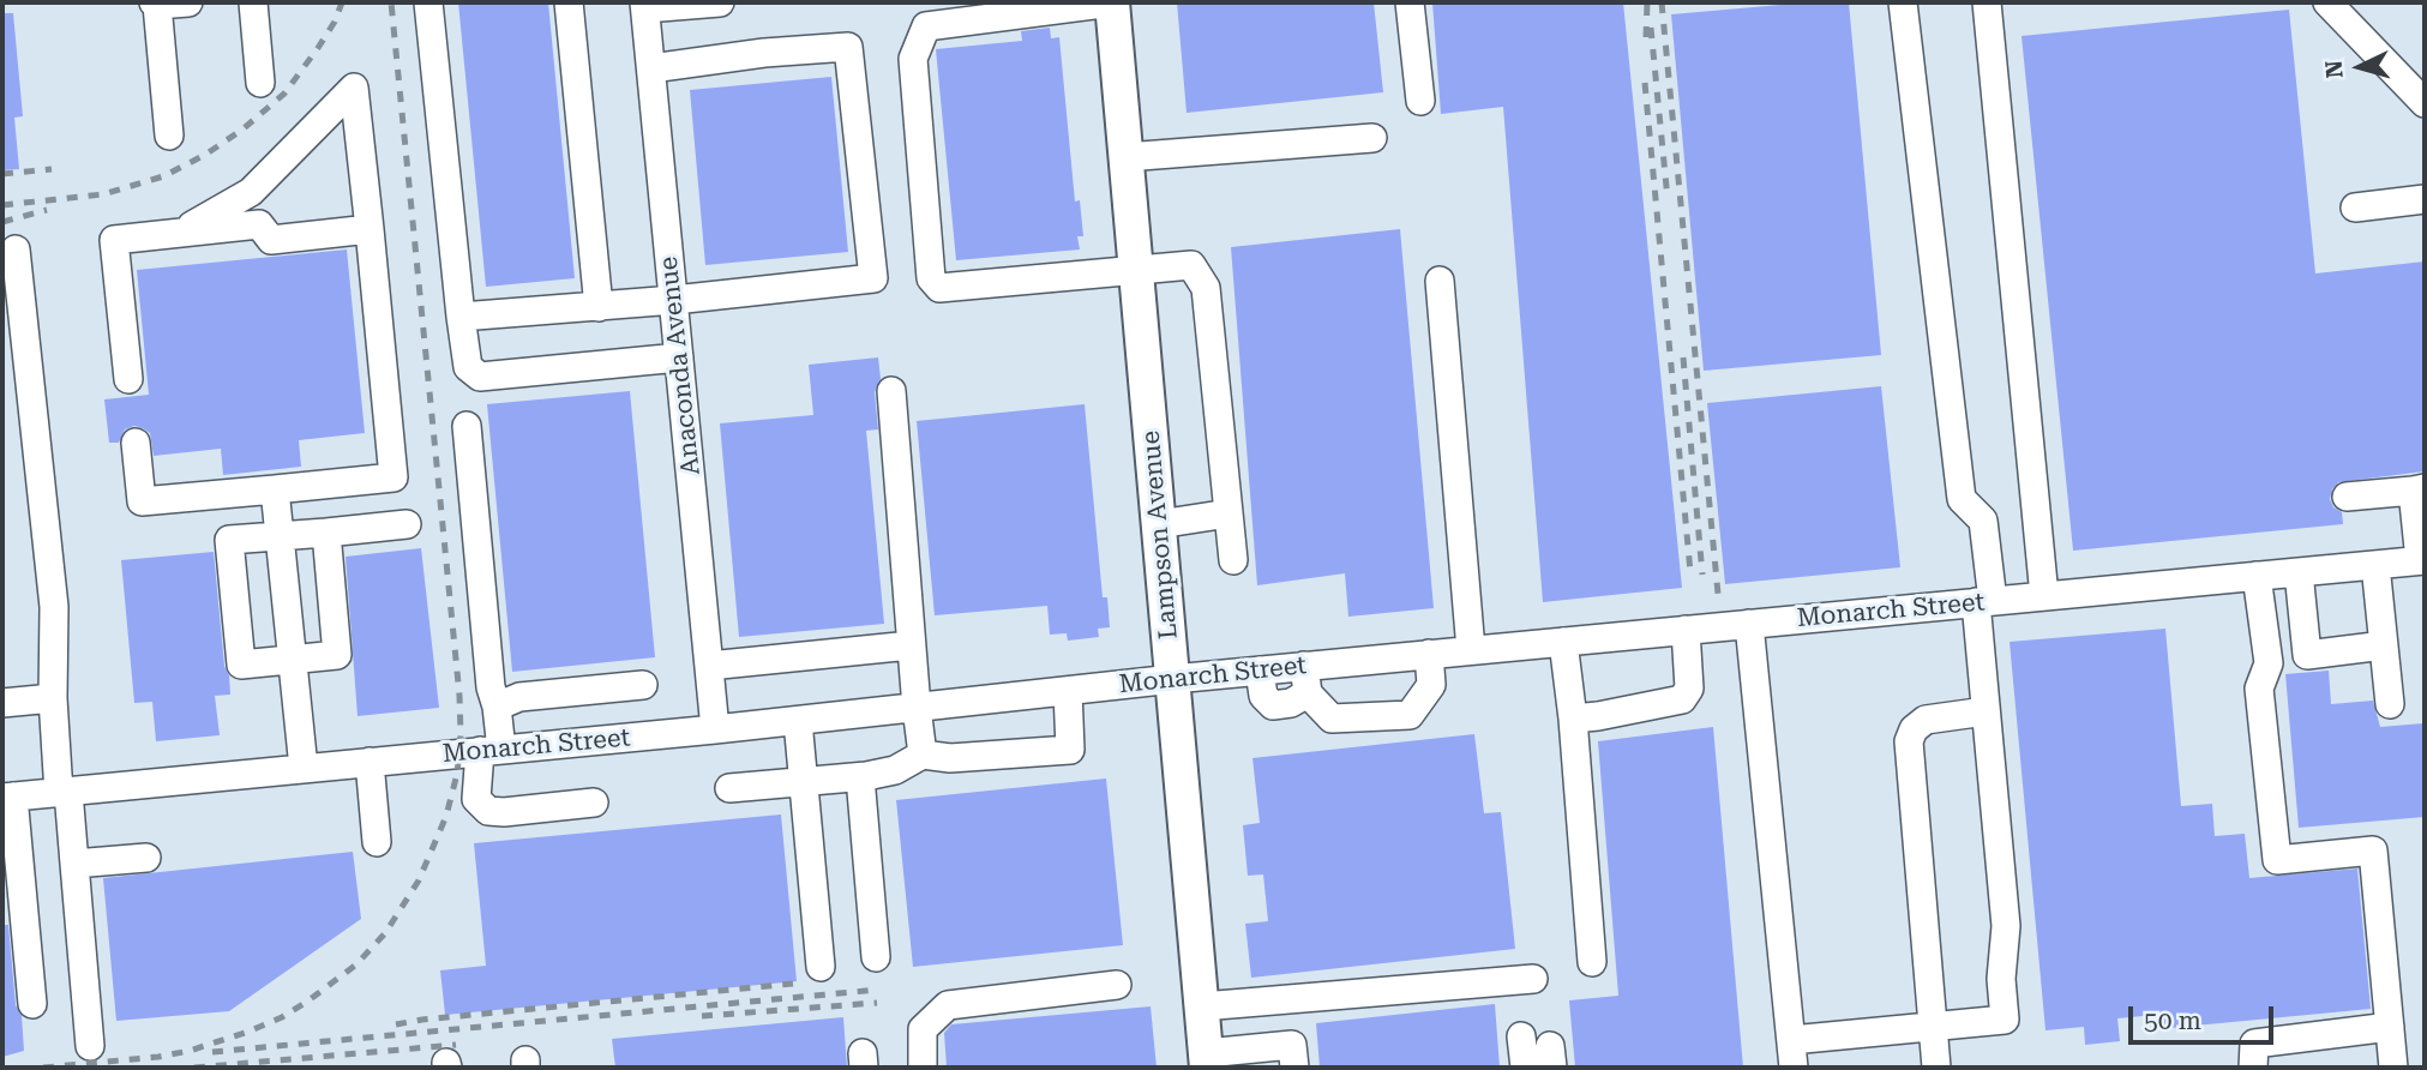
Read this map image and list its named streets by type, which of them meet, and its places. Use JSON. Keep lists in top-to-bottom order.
{
  "streets": {
    "main road": ["Lampson Avenue"],
    "street": ["Anaconda Avenue", "Monarch Street"]
  },
  "crossings": [
    ["Anaconda Avenue", "Monarch Street"],
    ["Lampson Avenue", "Monarch Street"]
  ],
  "scale_bar": "50 m",
  "north": "left"
}
